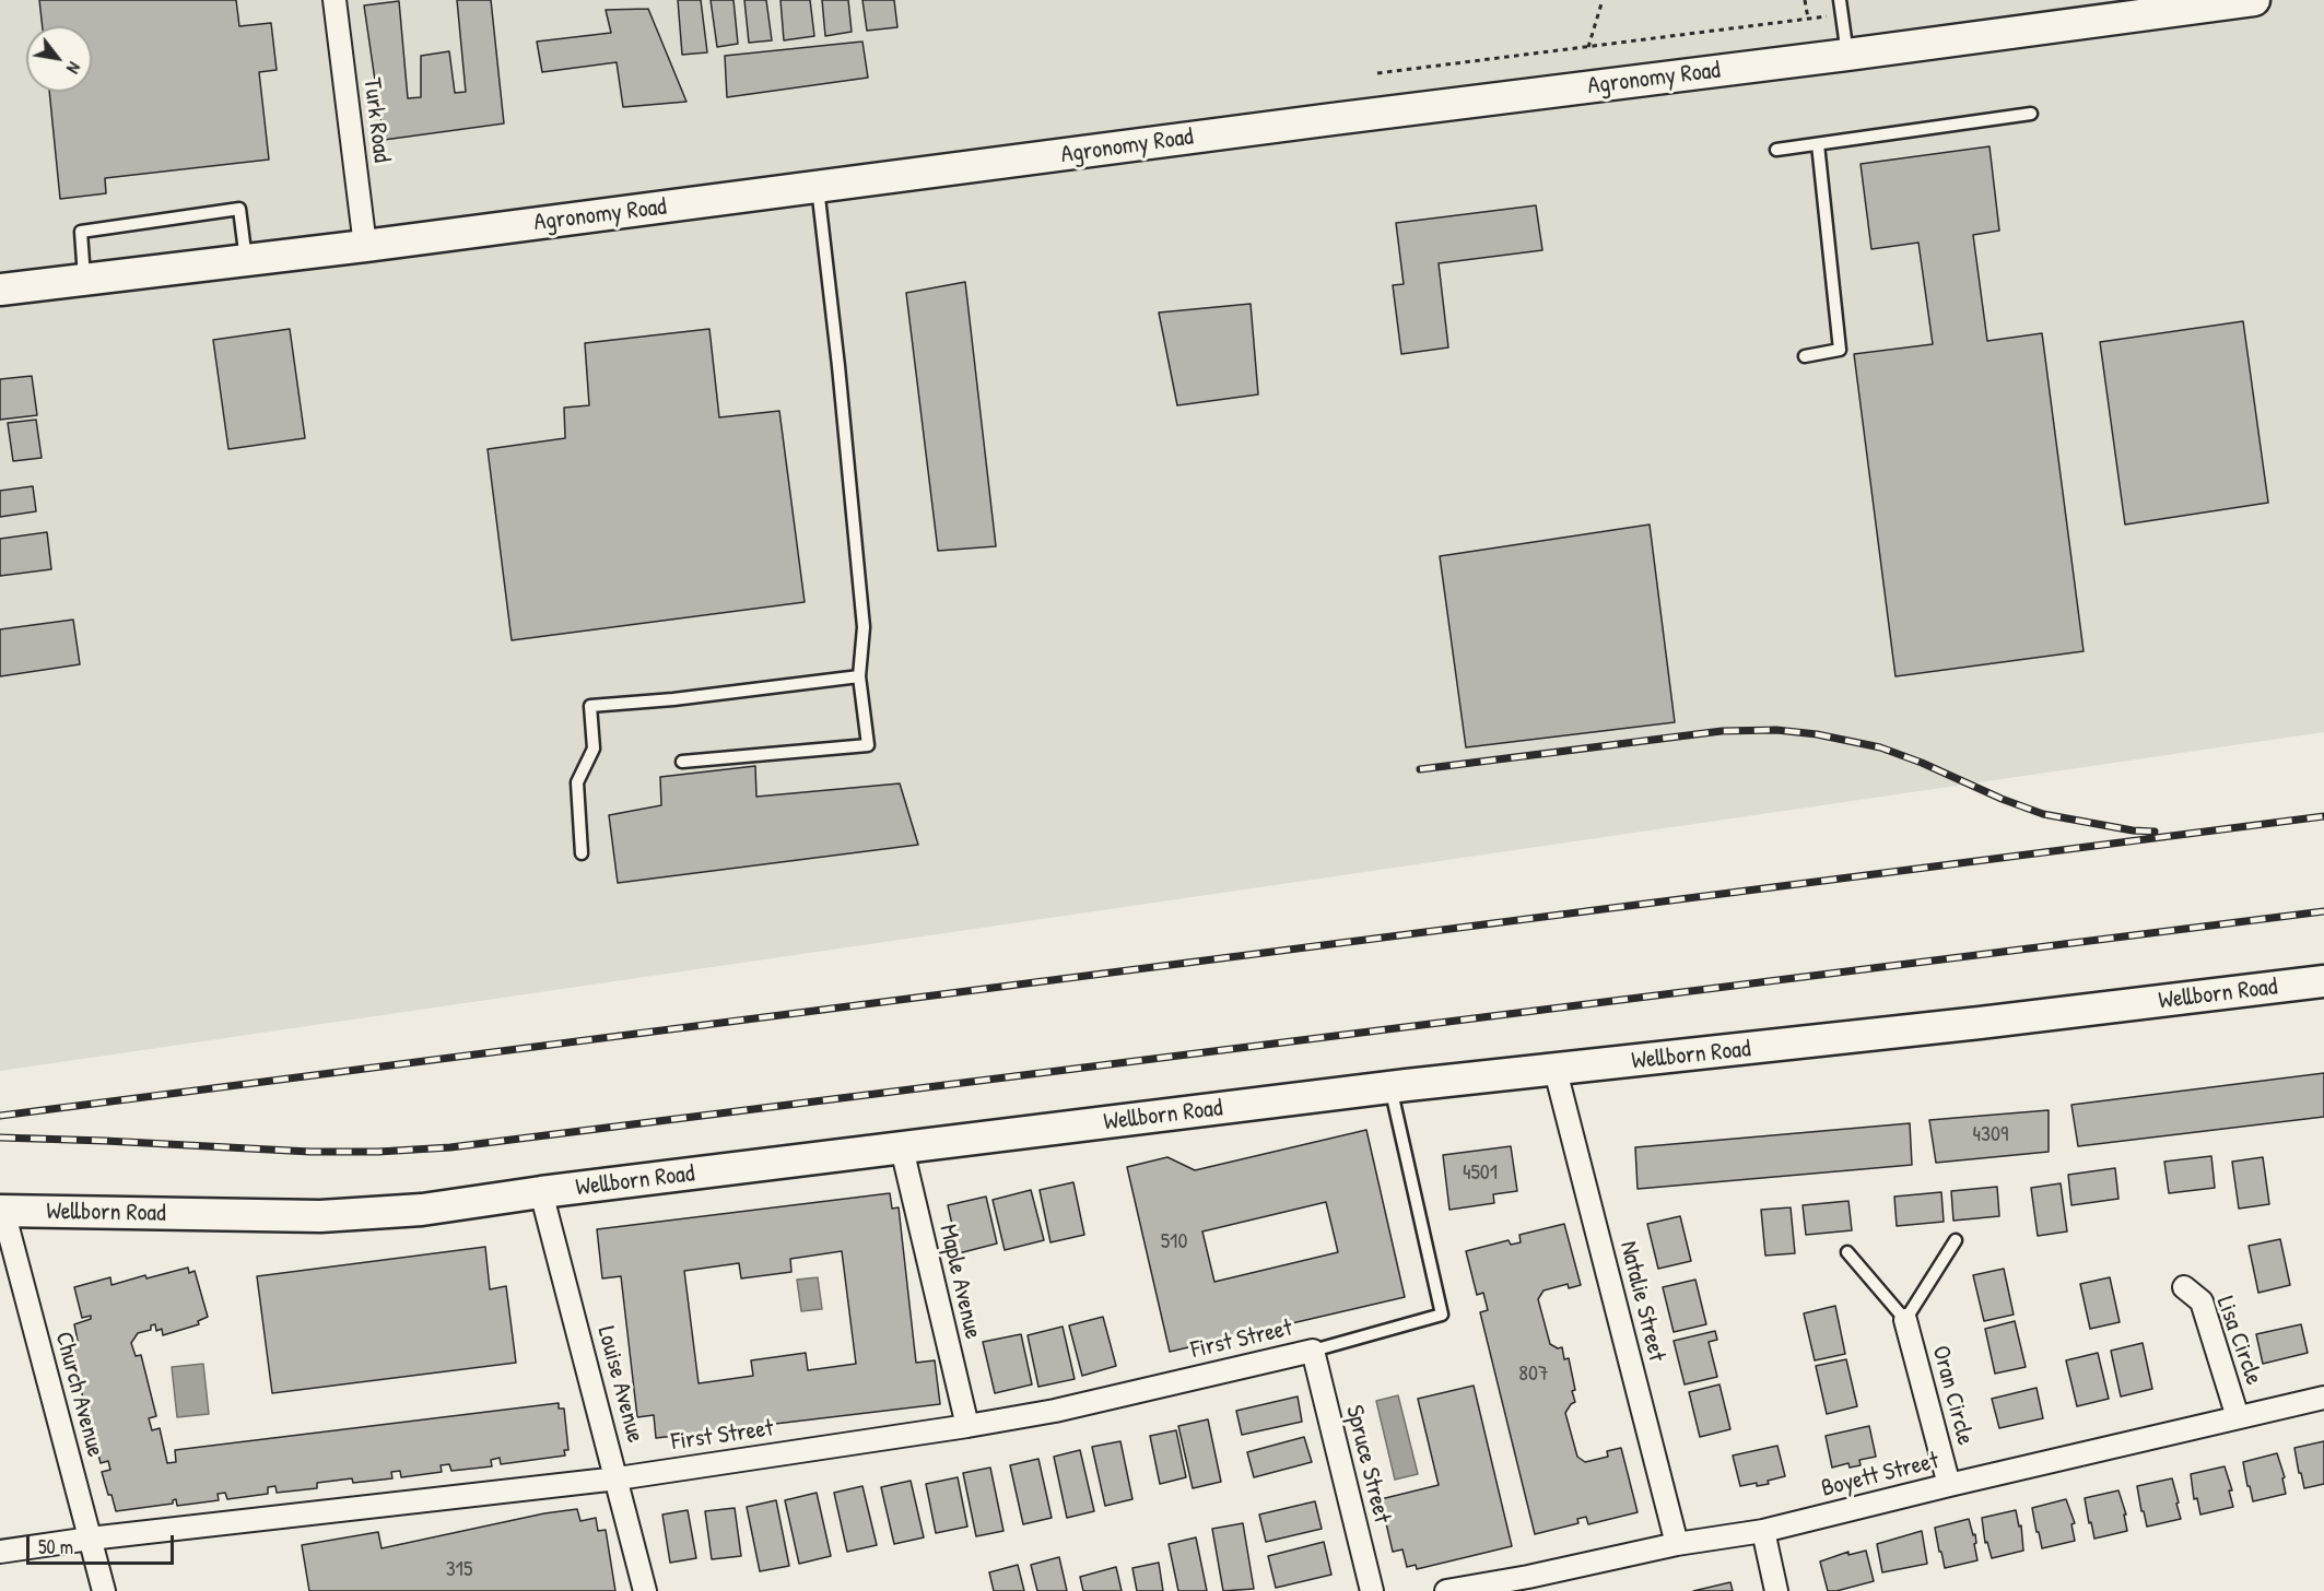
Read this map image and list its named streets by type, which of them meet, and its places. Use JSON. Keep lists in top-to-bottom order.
{
  "streets": {
    "main road": ["Agronomy Road", "Wellborn Road"],
    "street": [
      "Turk Road",
      "Maple Avenue",
      "Natalie Street",
      "First Street",
      "Lisa Circle",
      "Louise Avenue",
      "Church Avenue",
      "Oran Circle",
      "Spruce Street",
      "Boyett Street"
    ]
  },
  "crossings": [
    ["Agronomy Road", "Turk Road"],
    ["Wellborn Road", "Maple Avenue"],
    ["Wellborn Road", "Natalie Street"],
    ["Wellborn Road", "First Street"],
    ["Wellborn Road", "Louise Avenue"],
    ["Wellborn Road", "Church Avenue"],
    ["Maple Avenue", "First Street"],
    ["Natalie Street", "Boyett Street"],
    ["First Street", "Louise Avenue"],
    ["First Street", "Church Avenue"],
    ["First Street", "Spruce Street"],
    ["Lisa Circle", "Boyett Street"],
    ["Oran Circle", "Boyett Street"]
  ],
  "house_numbers": [
    "4309",
    "4501",
    "510",
    "807",
    "315"
  ],
  "scale_bar": "50 m",
  "north": "bottom right"
}
